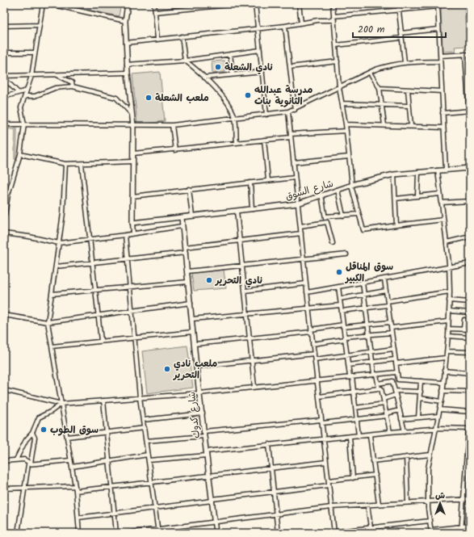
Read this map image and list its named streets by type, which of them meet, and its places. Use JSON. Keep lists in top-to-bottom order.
{
  "streets": {
    "street": ["شارع السوق", "شارع كدوك"]
  },
  "crossings": [
    ["شارع السوق", "شارع كدوك"]
  ],
  "places": [
    "نادي الشعلة",
    "مدرسة عبدالله الثانوية بنات",
    "ملعب الشعلة",
    "سوق المناقل الكبير",
    "نادي التحرير",
    "ملعب نادي التحرير",
    "سوق الطوب"
  ],
  "scale_bar": "200 m",
  "north": "top"
}
